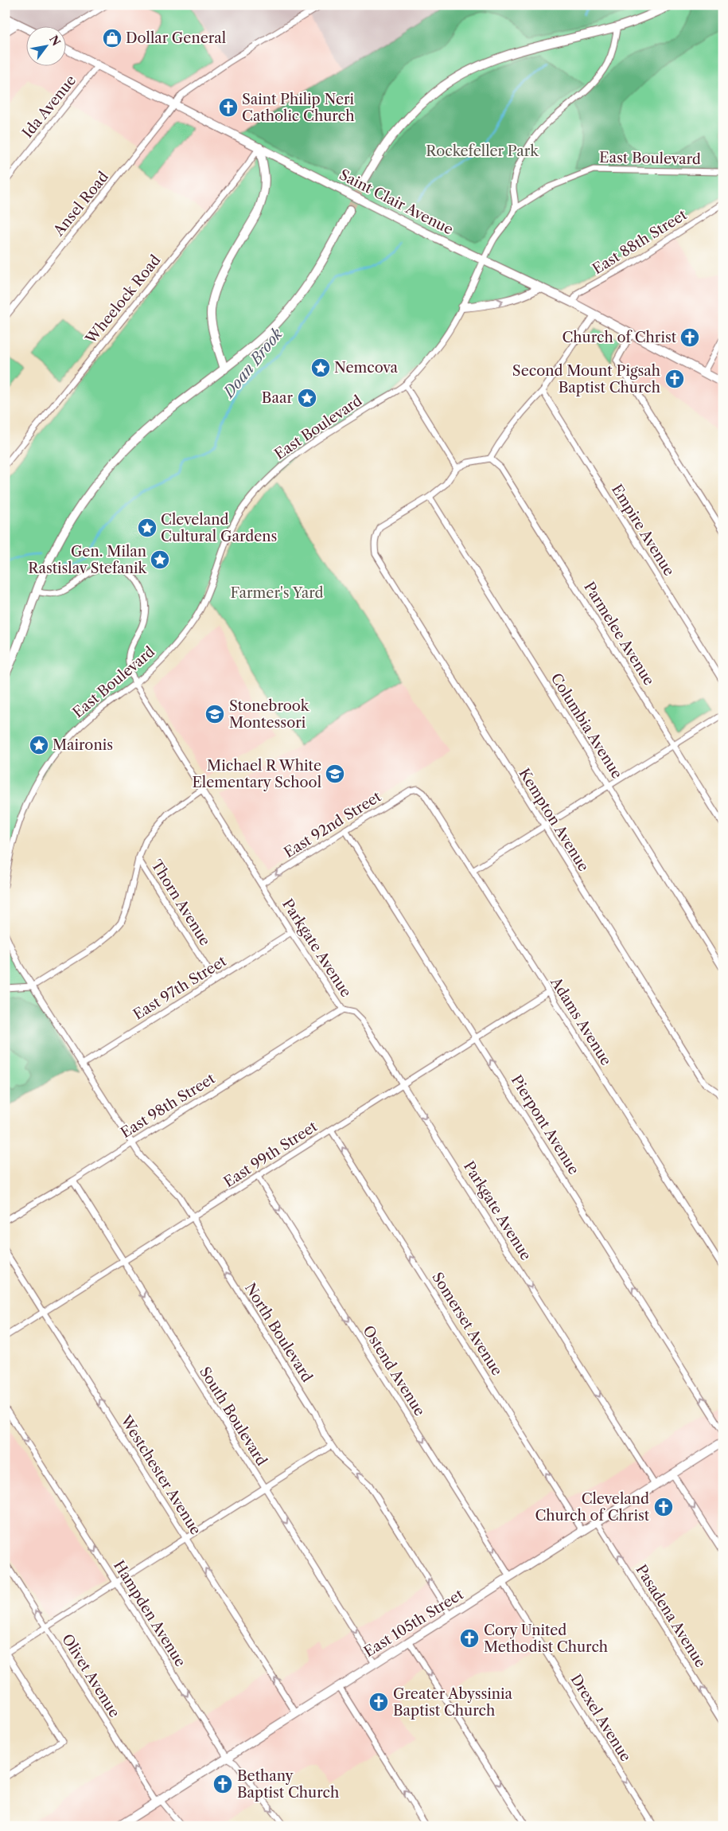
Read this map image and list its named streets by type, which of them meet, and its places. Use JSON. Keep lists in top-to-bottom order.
{
  "streets": {
    "main road": ["Saint Clair Avenue", "East 105th Street"],
    "street": [
      "Ida Avenue",
      "East Boulevard",
      "Ansel Road",
      "East 88th Street",
      "Wheelock Road",
      "Empire Avenue",
      "Parmelee Avenue",
      "Columbia Avenue",
      "Kempton Avenue",
      "East 92nd Street",
      "Thorn Avenue",
      "Parkgate Avenue",
      "East 97th Street",
      "Adams Avenue",
      "East 98th Street",
      "Pierpont Avenue",
      "East 99th Street",
      "Somerset Avenue",
      "North Boulevard",
      "Ostend Avenue",
      "South Boulevard",
      "Westchester Avenue",
      "Hampden Avenue",
      "Pasadena Avenue",
      "Olivet Avenue",
      "Drexel Avenue"
    ]
  },
  "crossings": [
    ["Ida Avenue", "Saint Clair Avenue"],
    ["East Boulevard", "Saint Clair Avenue"],
    ["East Boulevard", "Parkgate Avenue"],
    ["Saint Clair Avenue", "Ansel Road"],
    ["Saint Clair Avenue", "East 88th Street"],
    ["Saint Clair Avenue", "Wheelock Road"],
    ["Columbia Avenue", "Kempton Avenue"],
    ["East 92nd Street", "Parkgate Avenue"],
    ["East 92nd Street", "Adams Avenue"],
    ["East 92nd Street", "Pierpont Avenue"],
    ["Thorn Avenue", "East 97th Street"],
    ["Parkgate Avenue", "East 97th Street"],
    ["Parkgate Avenue", "East 98th Street"],
    ["Parkgate Avenue", "East 99th Street"],
    ["Parkgate Avenue", "East 105th Street"],
    ["East 97th Street", "North Boulevard"],
    ["Adams Avenue", "East 99th Street"],
    ["East 98th Street", "North Boulevard"],
    ["East 98th Street", "South Boulevard"],
    ["Pierpont Avenue", "East 99th Street"],
    ["East 99th Street", "Somerset Avenue"],
    ["East 99th Street", "North Boulevard"],
    ["East 99th Street", "Ostend Avenue"],
    ["East 99th Street", "South Boulevard"],
    ["East 99th Street", "Westchester Avenue"],
    ["Somerset Avenue", "East 105th Street"],
    ["North Boulevard", "East 105th Street"],
    ["Ostend Avenue", "East 105th Street"],
    ["South Boulevard", "East 105th Street"],
    ["Westchester Avenue", "East 105th Street"],
    ["Hampden Avenue", "East 105th Street"],
    ["Pasadena Avenue", "East 105th Street"],
    ["East 105th Street", "Olivet Avenue"],
    ["East 105th Street", "Drexel Avenue"]
  ],
  "one_way": [
    "East 92nd Street",
    "Parkgate Avenue",
    "Pierpont Avenue",
    "Somerset Avenue",
    "North Boulevard",
    "Ostend Avenue",
    "South Boulevard",
    "Westchester Avenue",
    "Hampden Avenue",
    "Pasadena Avenue",
    "Olivet Avenue",
    "Drexel Avenue"
  ],
  "water": ["Doan Brook"],
  "parks": ["Rockefeller Park", "Farmer's Yard"],
  "places": {
    "shop": ["Dollar General"],
    "church": [
      "Saint Philip Neri Catholic Church",
      "Church of Christ",
      "Second Mount Pigsah Baptist Church",
      "Cleveland Church of Christ",
      "Cory United Methodist Church",
      "Greater Abyssinia Baptist Church",
      "Bethany Baptist Church"
    ],
    "place": [
      "Nemcova",
      "Baar",
      "Cleveland Cultural Gardens",
      "Gen. Milan Rastislav Stefanik",
      "Maironis"
    ],
    "school or university": ["Stonebrook Montessori", "Michael R White Elementary School"]
  },
  "north": "top right"
}
